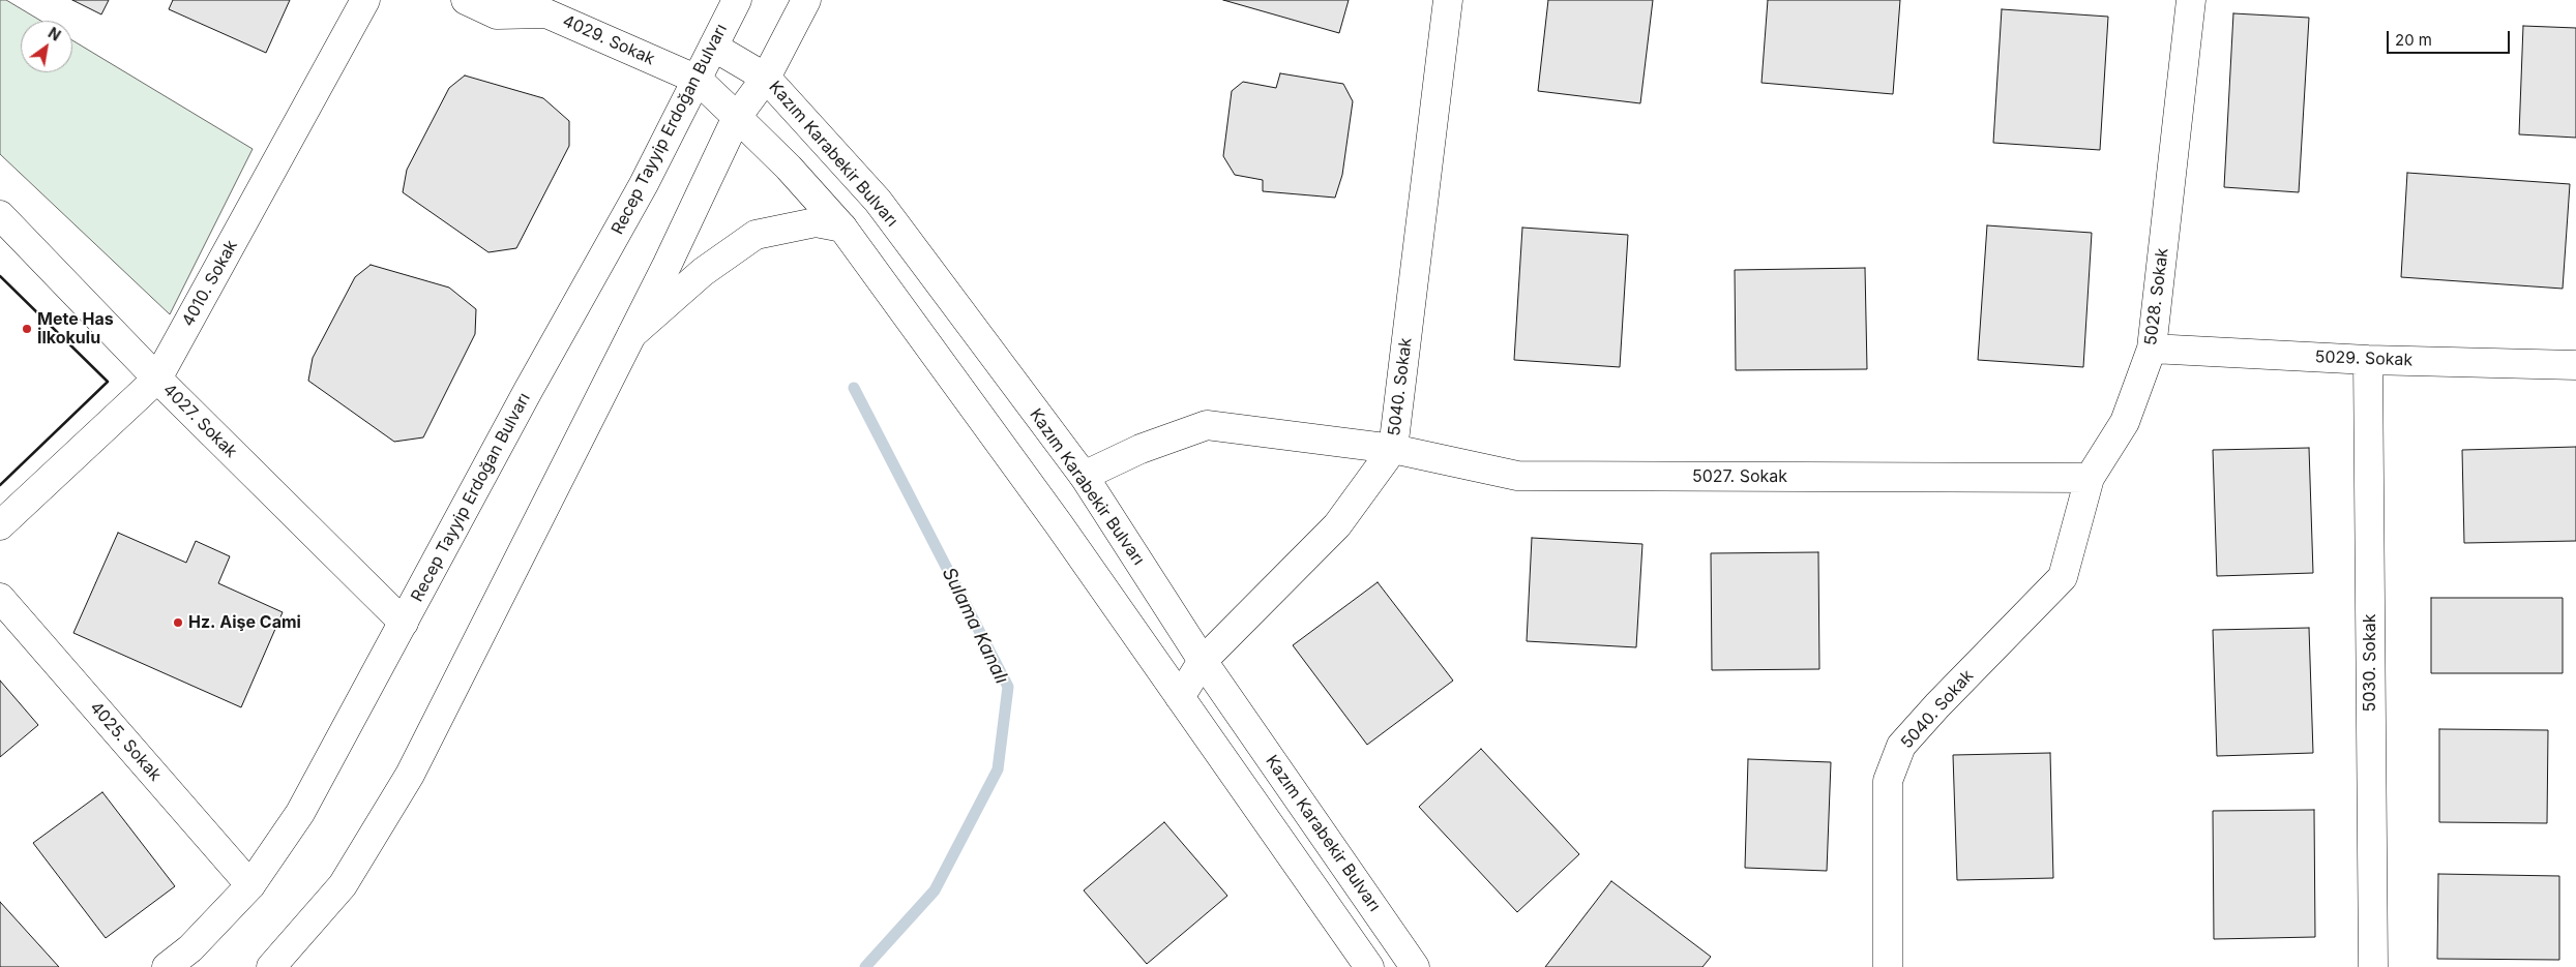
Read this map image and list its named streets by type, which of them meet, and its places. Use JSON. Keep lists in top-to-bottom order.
{
  "streets": {
    "street": [
      "4029. Sokak",
      "Recep Tayyip Erdoğan Bulvarı",
      "Kazım Karabekir Bulvarı",
      "4010. Sokak",
      "5028. Sokak",
      "5029. Sokak",
      "5040. Sokak",
      "4027. Sokak",
      "5027. Sokak",
      "5030. Sokak",
      "4025. Sokak"
    ]
  },
  "crossings": [
    ["4029. Sokak", "Recep Tayyip Erdoğan Bulvarı"],
    ["Recep Tayyip Erdoğan Bulvarı", "Kazım Karabekir Bulvarı"],
    ["Recep Tayyip Erdoğan Bulvarı", "4027. Sokak"],
    ["Recep Tayyip Erdoğan Bulvarı", "4025. Sokak"],
    ["Kazım Karabekir Bulvarı", "5040. Sokak"],
    ["Kazım Karabekir Bulvarı", "5027. Sokak"],
    ["4010. Sokak", "4027. Sokak"],
    ["5028. Sokak", "5029. Sokak"],
    ["5028. Sokak", "5040. Sokak"],
    ["5028. Sokak", "5027. Sokak"],
    ["5029. Sokak", "5030. Sokak"],
    ["5040. Sokak", "5027. Sokak"]
  ],
  "water": ["Sulama Kanalı"],
  "places": ["Mete Has İlkokulu", "Hz. Aişe Cami"],
  "scale_bar": "20 m",
  "north": "top right"
}
